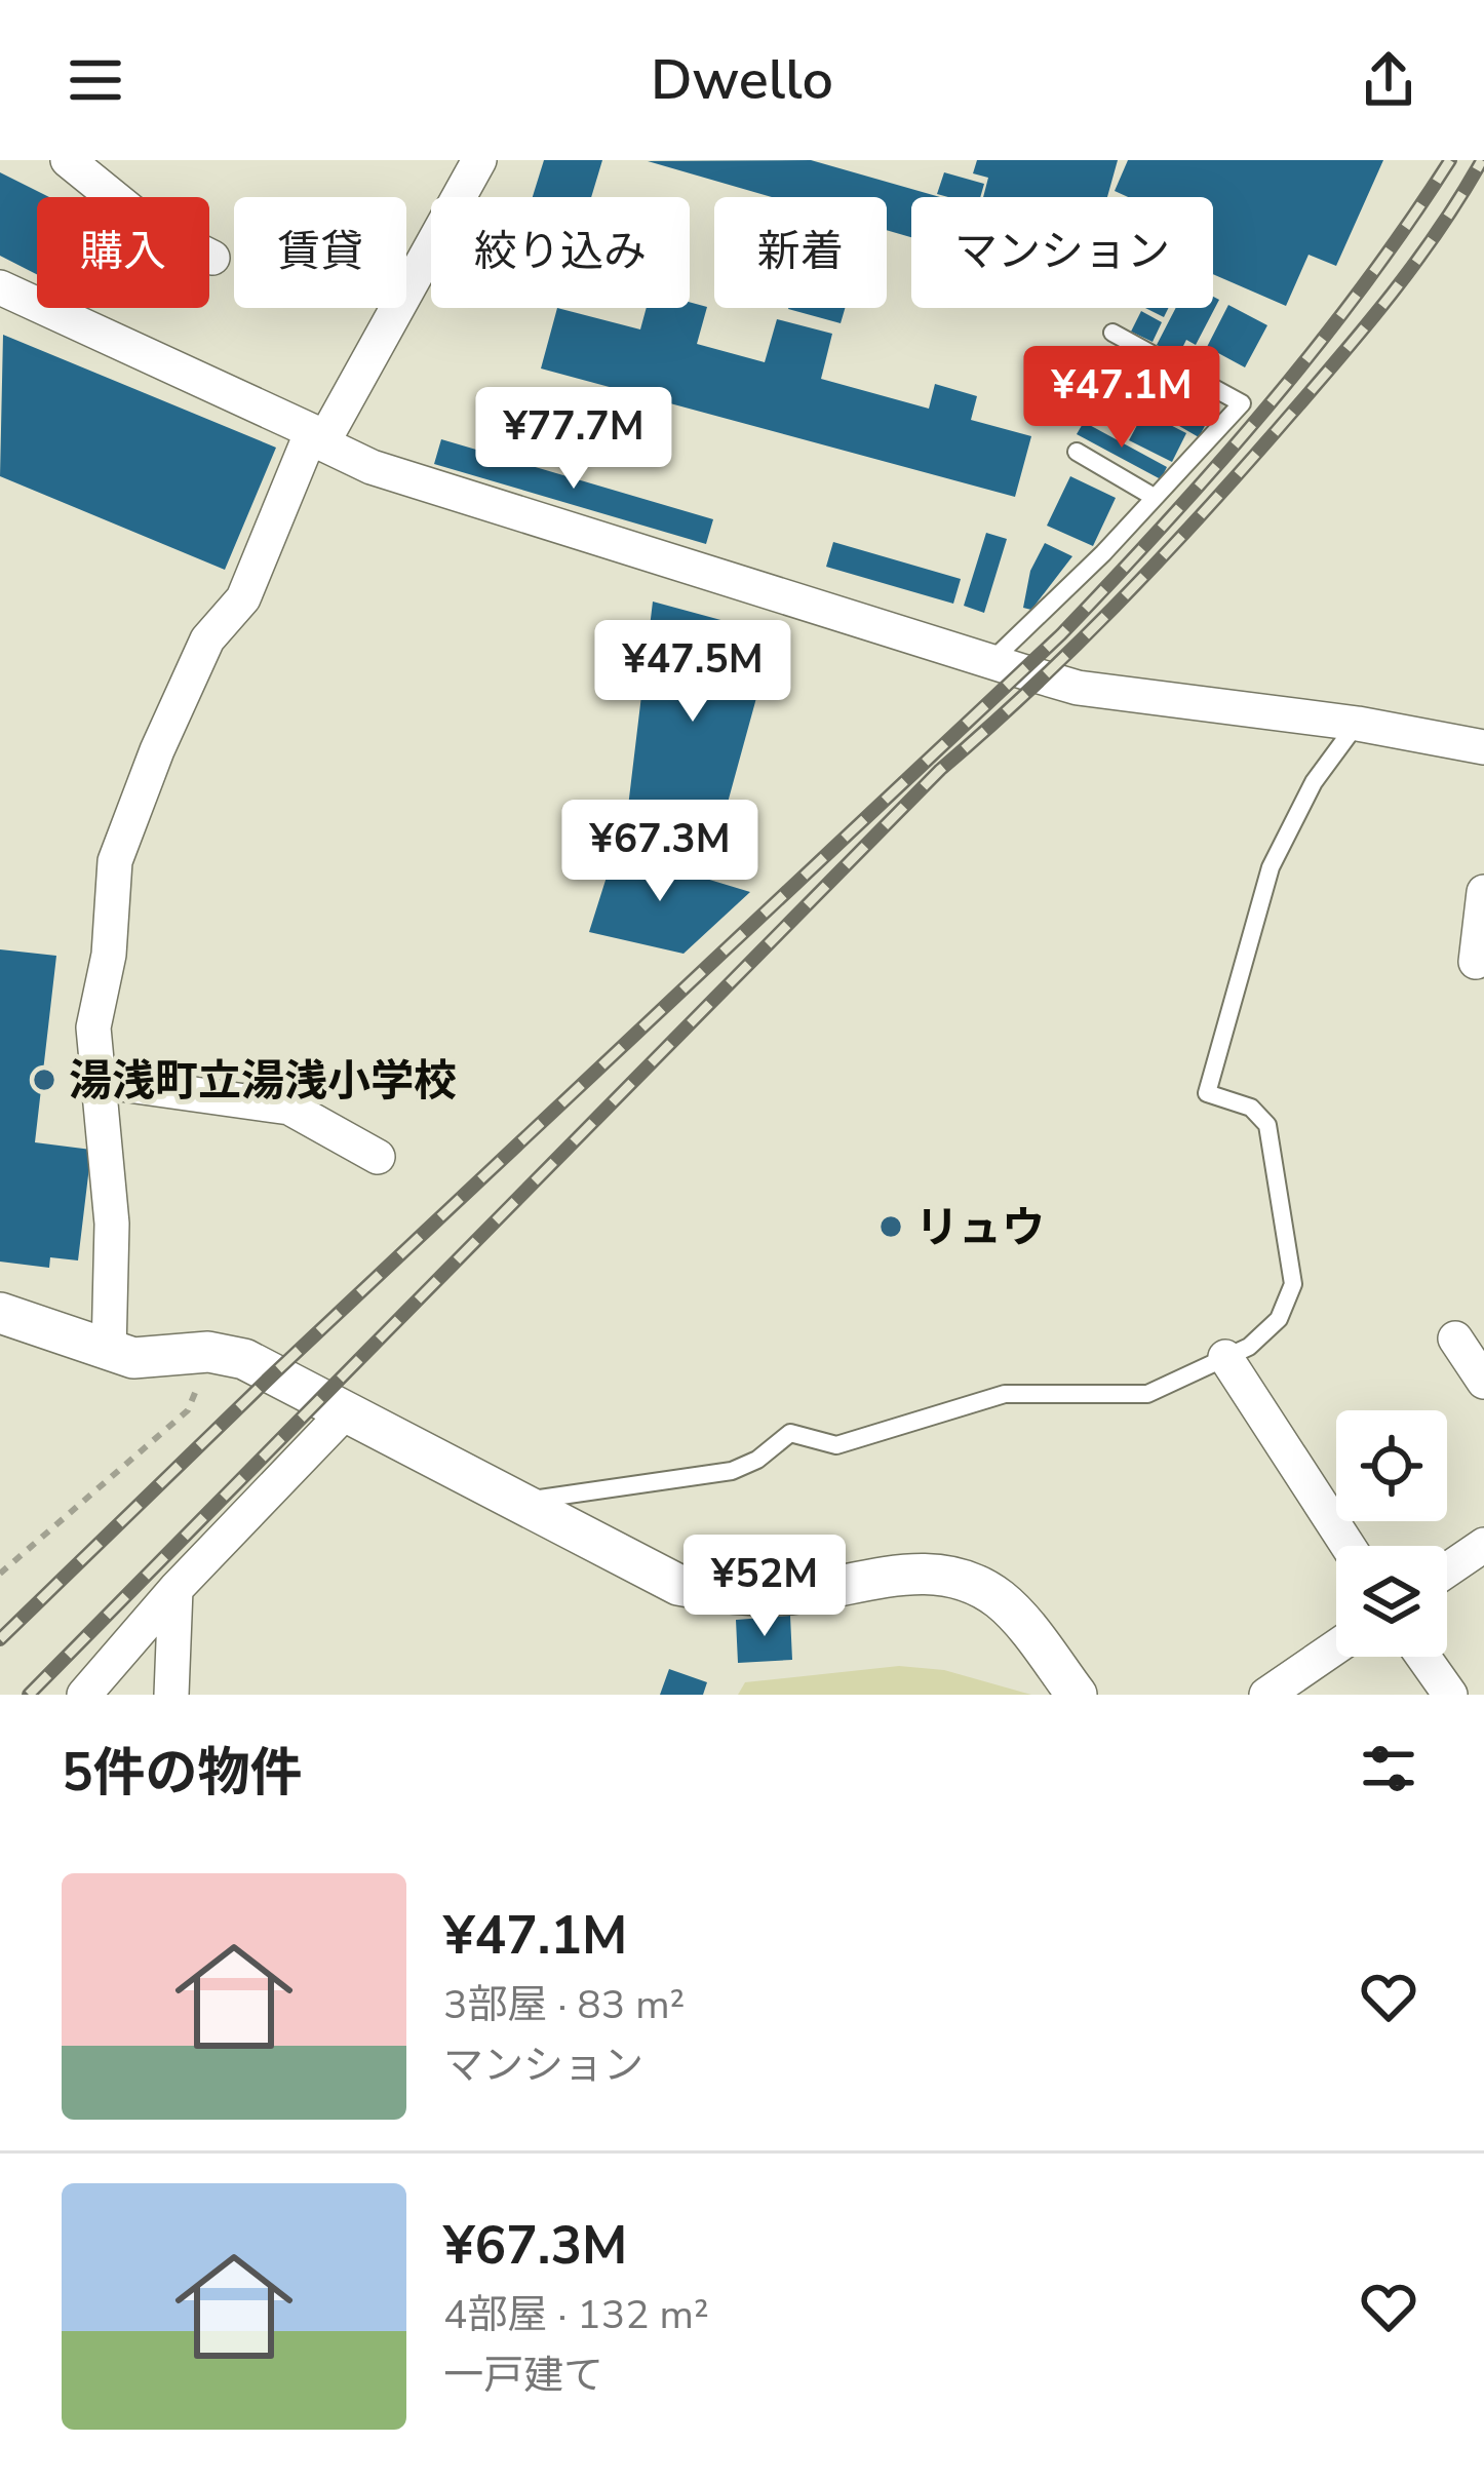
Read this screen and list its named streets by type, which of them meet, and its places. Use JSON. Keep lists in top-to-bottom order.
{
  "places": ["湯浅町立湯浅小学校", "リュウ"],
  "page": {
    "header": "Dwello",
    "chip": [
      "購入",
      "賃貸",
      "絞り込み",
      "新着",
      "マンション"
    ],
    "price": [
      "¥47.1M",
      "¥77.7M",
      "¥47.5M",
      "¥67.3M",
      "¥52M"
    ],
    "heading": "5件の物件",
    "list": [
      {
        "name": "¥47.1M",
        "note": "3部屋 · 83 m² · マンション"
      },
      {
        "name": "¥67.3M",
        "note": "4部屋 · 132 m² · 一戸建て"
      }
    ]
  }
}
